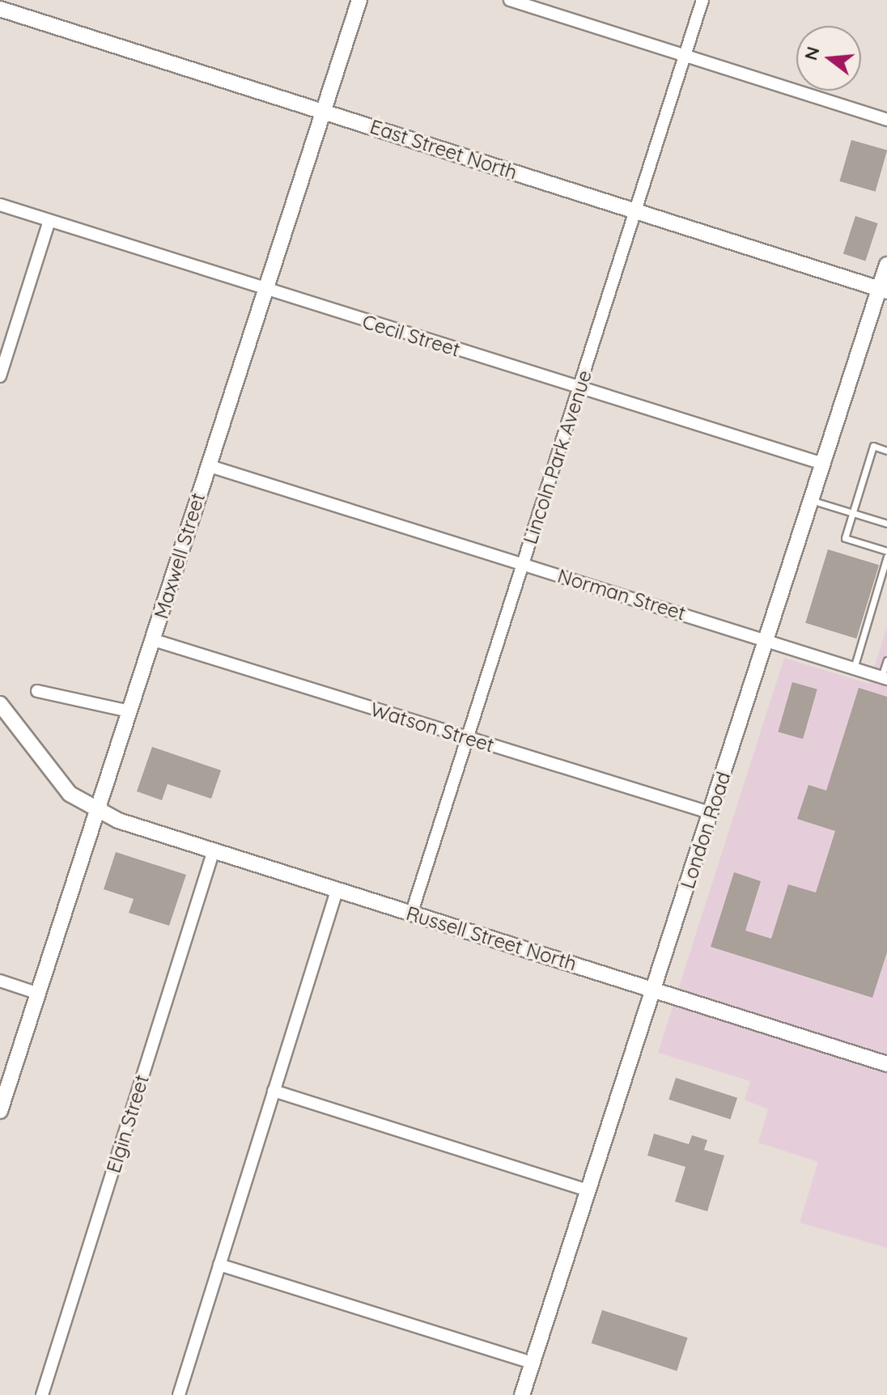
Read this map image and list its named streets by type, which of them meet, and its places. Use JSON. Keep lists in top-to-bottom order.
{
  "streets": {
    "street": [
      "East Street North",
      "Cecil Street",
      "Lincoln Park Avenue",
      "Maxwell Street",
      "Norman Street",
      "Watson Street",
      "London Road",
      "Russell Street North",
      "Elgin Street"
    ]
  },
  "crossings": [
    ["East Street North", "Lincoln Park Avenue"],
    ["East Street North", "Maxwell Street"],
    ["East Street North", "London Road"],
    ["Cecil Street", "Lincoln Park Avenue"],
    ["Cecil Street", "Maxwell Street"],
    ["Cecil Street", "London Road"],
    ["Lincoln Park Avenue", "Norman Street"],
    ["Lincoln Park Avenue", "Watson Street"],
    ["Lincoln Park Avenue", "Russell Street North"],
    ["Maxwell Street", "Norman Street"],
    ["Maxwell Street", "Watson Street"],
    ["Maxwell Street", "Russell Street North"],
    ["Norman Street", "London Road"],
    ["Watson Street", "London Road"],
    ["London Road", "Russell Street North"],
    ["Russell Street North", "Elgin Street"]
  ],
  "north": "left"
}
